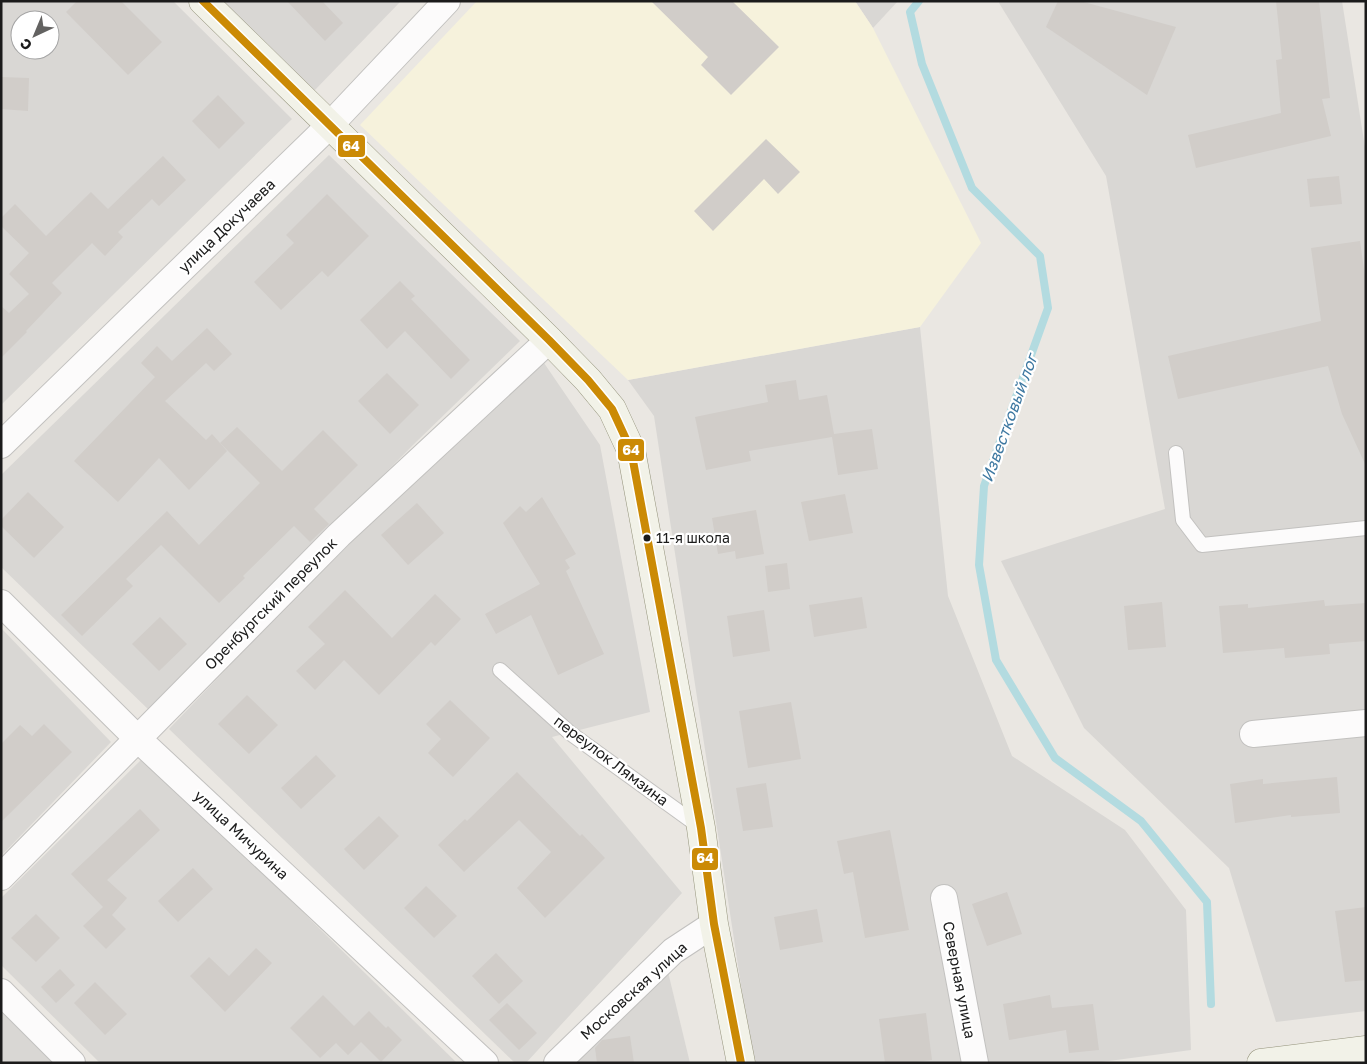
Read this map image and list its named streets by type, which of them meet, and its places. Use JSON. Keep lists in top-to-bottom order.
{
  "streets": {
    "street": [
      "улица Докучаева",
      "Оренбургский переулок",
      "улица Мичурина",
      "Северная улица",
      "Московская улица"
    ],
    "lane": ["переулок Лямзина"]
  },
  "crossings": [
    ["Оренбургский переулок", "улица Мичурина"]
  ],
  "water": ["Известковый лог"],
  "places": ["11-я школа"],
  "lines": ["transit line 64"],
  "north": "bottom left"
}
